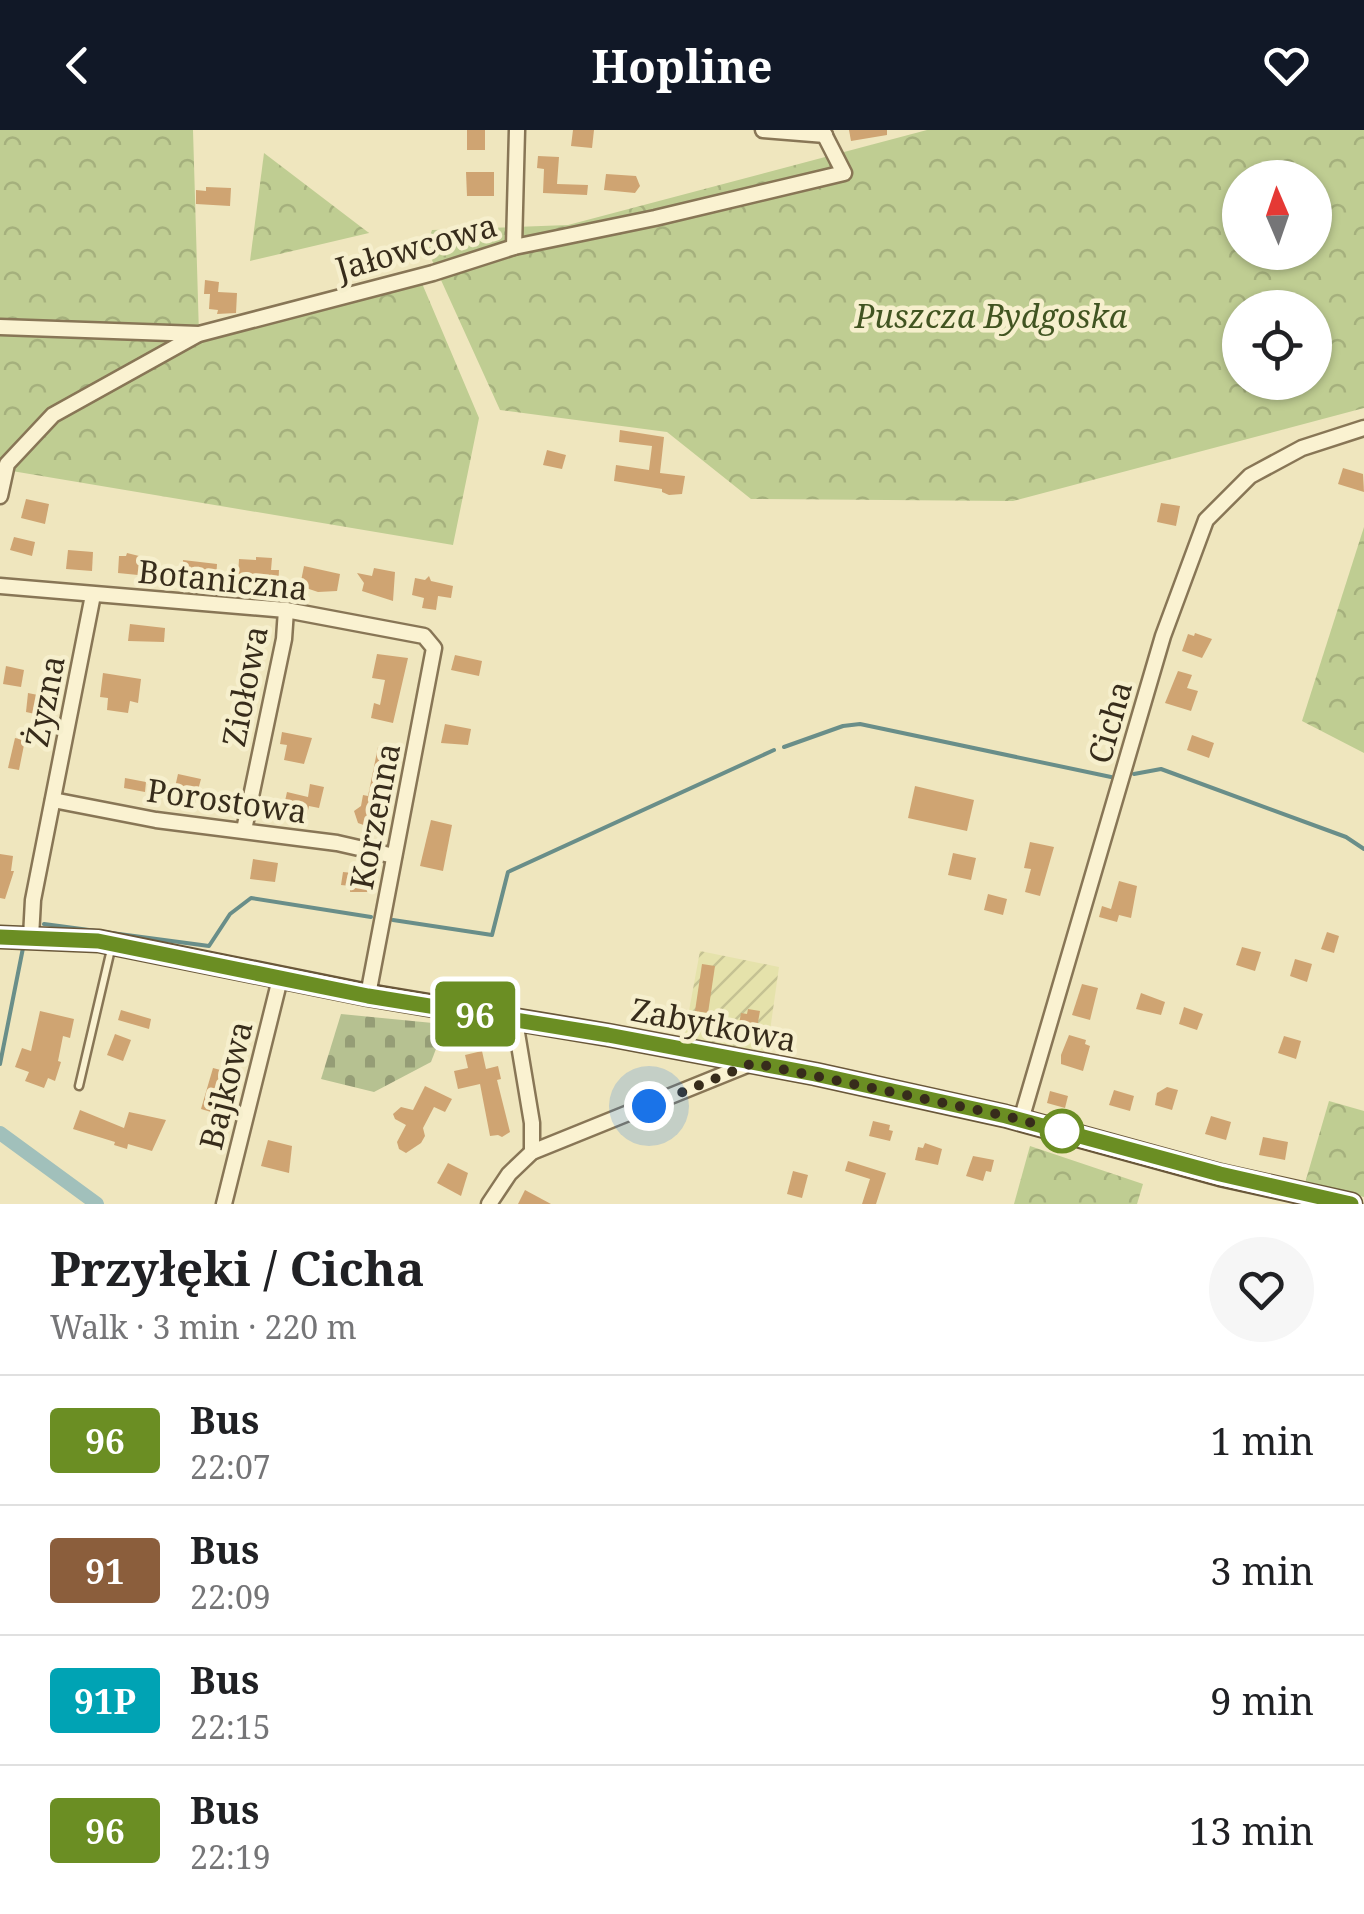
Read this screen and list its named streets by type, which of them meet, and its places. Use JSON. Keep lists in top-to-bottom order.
{
  "streets": {
    "street": [
      "Jałowcowa",
      "Botaniczna",
      "Ziołowa",
      "Żyzna",
      "Cicha",
      "Porostowa",
      "Korzenna",
      "Zabytkowa",
      "Bajkowa"
    ]
  },
  "crossings": [
    ["Botaniczna", "Ziołowa"],
    ["Botaniczna", "Żyzna"],
    ["Botaniczna", "Korzenna"],
    ["Ziołowa", "Porostowa"],
    ["Żyzna", "Porostowa"],
    ["Żyzna", "Zabytkowa"],
    ["Cicha", "Zabytkowa"],
    ["Porostowa", "Korzenna"],
    ["Korzenna", "Zabytkowa"],
    ["Zabytkowa", "Bajkowa"]
  ],
  "parks": ["Puszcza Bydgoska"],
  "lines": ["bus line 96"],
  "north": "top",
  "page": {
    "header": "Hopline",
    "on_map": "96",
    "heading": ["Przyłęki / Cicha", "Walk · 3 min · 220 m"],
    "list": [
      {
        "mark": "96",
        "name": "Bus",
        "note": "22:07",
        "value": "1 min"
      },
      {
        "mark": "91",
        "name": "Bus",
        "note": "22:09",
        "value": "3 min"
      },
      {
        "mark": "91P",
        "name": "Bus",
        "note": "22:15",
        "value": "9 min"
      },
      {
        "mark": "96",
        "name": "Bus",
        "note": "22:19",
        "value": "13 min"
      }
    ]
  }
}
